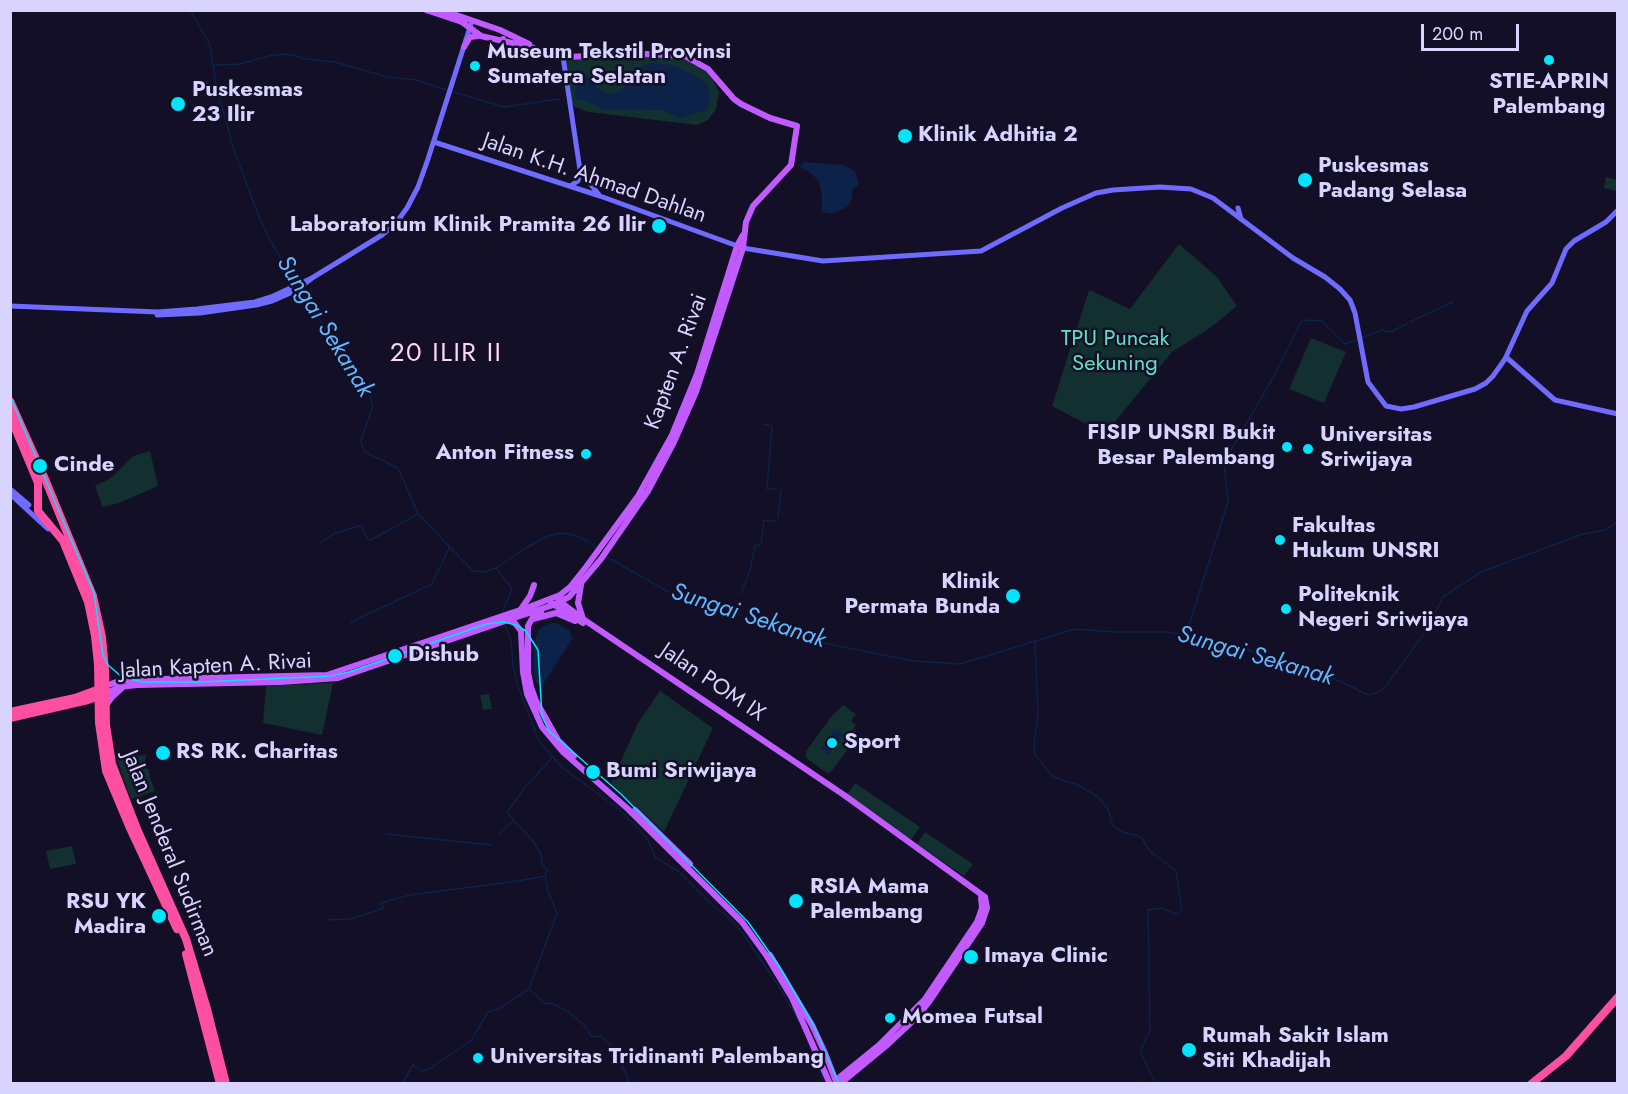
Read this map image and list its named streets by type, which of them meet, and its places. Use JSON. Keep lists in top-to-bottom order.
{
  "streets": {
    "highway": ["Jalan Jenderal Sudirman"],
    "main road": [
      "Jalan K.H. Ahmad Dahlan",
      "Kapten A. Rivai",
      "Jalan Kapten A. Rivai",
      "Jalan POM IX"
    ]
  },
  "crossings": [
    ["Jalan K.H. Ahmad Dahlan", "Kapten A. Rivai"],
    ["Kapten A. Rivai", "Jalan Kapten A. Rivai"],
    ["Kapten A. Rivai", "Jalan POM IX"],
    ["Jalan Kapten A. Rivai", "Jalan Jenderal Sudirman"]
  ],
  "districts": ["20 ILIR II"],
  "water": ["Sungai Sekanak"],
  "parks": ["TPU Puncak Sekuning"],
  "places": [
    "STIE-APRIN Palembang",
    "Museum Tekstil Provinsi Sumatera Selatan",
    "Puskesmas 23 Ilir",
    "Klinik Adhitia 2",
    "Puskesmas Padang Selasa",
    "Laboratorium Klinik Pramita 26 Ilir",
    "FISIP UNSRI Bukit Besar Palembang",
    "Universitas Sriwijaya",
    "Anton Fitness",
    "Cinde",
    "Fakultas Hukum UNSRI",
    "Klinik Permata Bunda",
    "Politeknik Negeri Sriwijaya",
    "Dishub",
    "Sport",
    "RS RK. Charitas",
    "Bumi Sriwijaya",
    "RSIA Mama Palembang",
    "RSU YK Madira",
    "Imaya Clinic",
    "Momea Futsal",
    "Rumah Sakit Islam Siti Khadijah",
    "Universitas Tridinanti Palembang"
  ],
  "scale_bar": "200 m"
}
